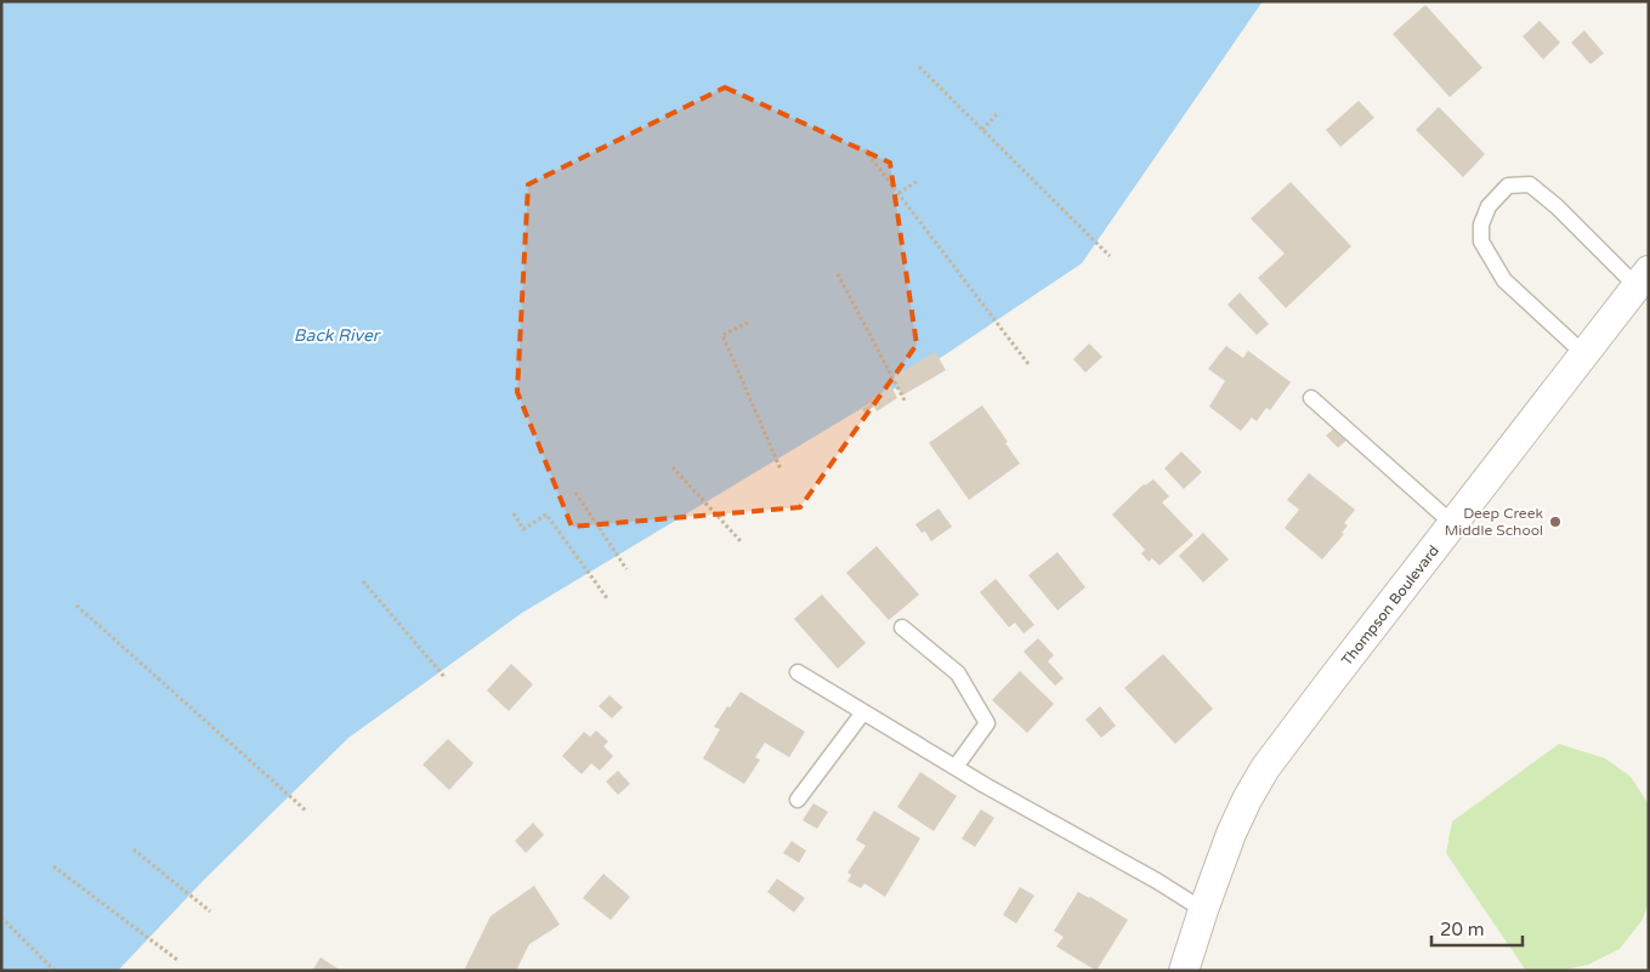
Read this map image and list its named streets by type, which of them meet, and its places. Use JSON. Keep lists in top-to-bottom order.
{
  "streets": {
    "street": ["Thompson Boulevard"]
  },
  "water": ["Back River"],
  "places": ["Deep Creek Middle School"],
  "scale_bar": "20 m"
}
